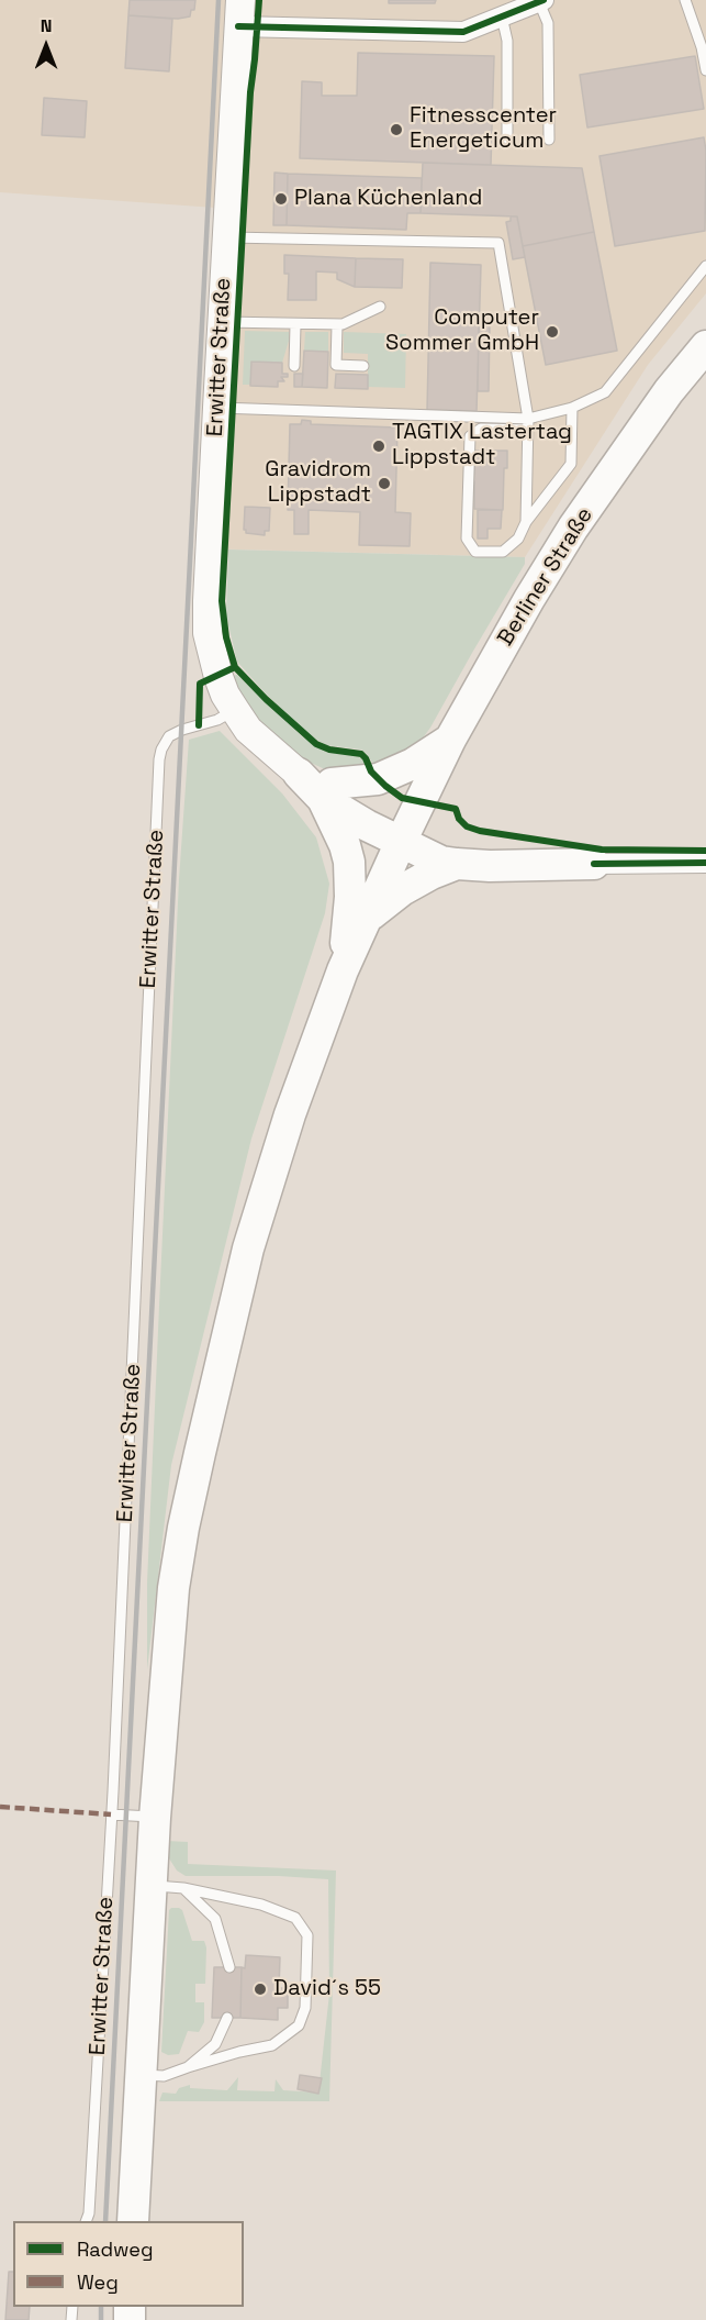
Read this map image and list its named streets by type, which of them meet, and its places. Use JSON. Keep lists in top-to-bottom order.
{
  "streets": {
    "main road": ["Erwitter Straße", "Berliner Straße"]
  },
  "crossings": [
    ["Erwitter Straße", "Berliner Straße"]
  ],
  "places": [
    "Fitnesscenter Energeticum",
    "Plana Küchenland",
    "Computer Sommer GmbH",
    "TAGTIX Lastertag Lippstadt",
    "Gravidrom Lippstadt",
    "David´s 55"
  ],
  "legend": ["Radweg", "Weg"],
  "north": "top"
}
